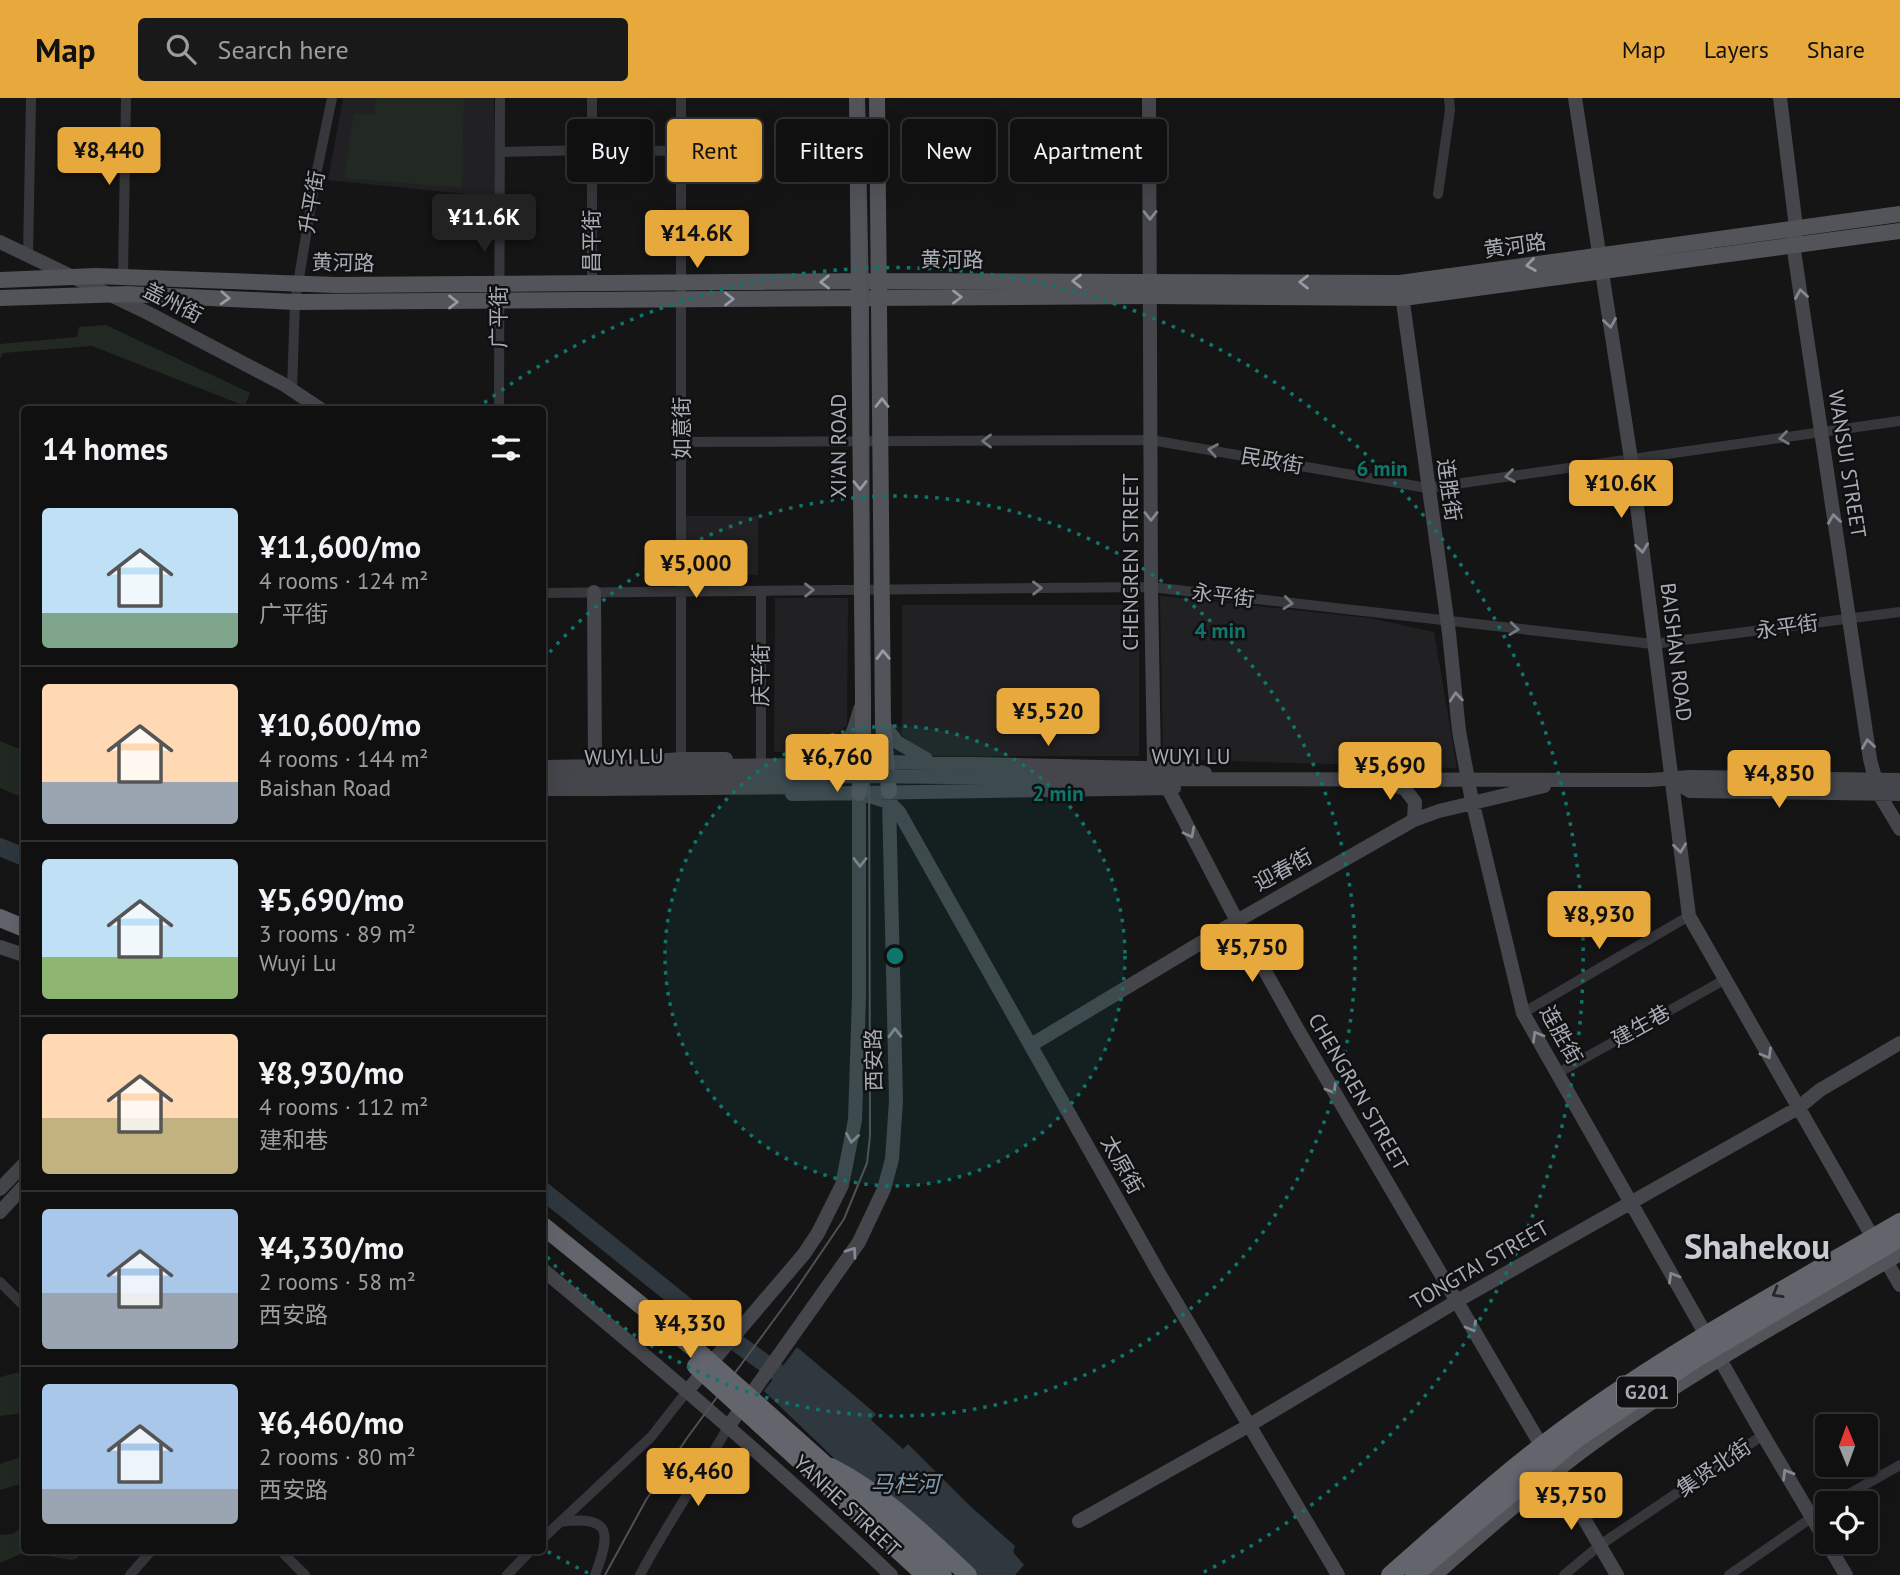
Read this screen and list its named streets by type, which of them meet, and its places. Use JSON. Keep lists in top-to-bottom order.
{
  "streets": {
    "highway": ["G201"],
    "main road": ["黄河路", "XI'AN ROAD"],
    "street": [
      "升平街",
      "昌平街",
      "盖州街",
      "广平街",
      "如意街",
      "民政街",
      "WANSUI STREET",
      "连胜街",
      "CHENGREN STREET",
      "永平街",
      "BAISHAN ROAD",
      "庆平街",
      "WUYI LU",
      "迎春街",
      "建生巷",
      "西安路",
      "太原街",
      "TONGTAI STREET",
      "集贤北街",
      "YANHE STREET"
    ]
  },
  "crossings": [
    ["升平街", "黄河路"],
    ["升平街", "盖州街"],
    ["昌平街", "黄河路"],
    ["黄河路", "盖州街"],
    ["黄河路", "广平街"],
    ["黄河路", "如意街"],
    ["黄河路", "XI'AN ROAD"],
    ["黄河路", "WANSUI STREET"],
    ["黄河路", "连胜街"],
    ["黄河路", "CHENGREN STREET"],
    ["黄河路", "BAISHAN ROAD"],
    ["如意街", "民政街"],
    ["如意街", "永平街"],
    ["XI'AN ROAD", "民政街"],
    ["XI'AN ROAD", "永平街"],
    ["XI'AN ROAD", "西安路"],
    ["XI'AN ROAD", "太原街"],
    ["民政街", "WANSUI STREET"],
    ["民政街", "连胜街"],
    ["民政街", "CHENGREN STREET"],
    ["民政街", "BAISHAN ROAD"],
    ["WANSUI STREET", "永平街"],
    ["WANSUI STREET", "WUYI LU"],
    ["连胜街", "永平街"],
    ["连胜街", "WUYI LU"],
    ["连胜街", "迎春街"],
    ["连胜街", "建生巷"],
    ["连胜街", "TONGTAI STREET"],
    ["连胜街", "G201"],
    ["连胜街", "集贤北街"],
    ["CHENGREN STREET", "永平街"],
    ["CHENGREN STREET", "WUYI LU"],
    ["CHENGREN STREET", "迎春街"],
    ["CHENGREN STREET", "TONGTAI STREET"],
    ["CHENGREN STREET", "G201"],
    ["CHENGREN STREET", "集贤北街"],
    ["永平街", "BAISHAN ROAD"],
    ["永平街", "庆平街"],
    ["BAISHAN ROAD", "WUYI LU"],
    ["BAISHAN ROAD", "建生巷"],
    ["BAISHAN ROAD", "TONGTAI STREET"],
    ["BAISHAN ROAD", "G201"],
    ["WUYI LU", "迎春街"],
    ["迎春街", "太原街"],
    ["西安路", "太原街"],
    ["西安路", "YANHE STREET"],
    ["太原街", "TONGTAI STREET"]
  ],
  "one_way": [
    "民政街",
    "WANSUI STREET",
    "CHENGREN STREET",
    "永平街",
    "BAISHAN ROAD"
  ],
  "districts": ["Shahekou"],
  "water": ["马栏河"],
  "north": "top",
  "page": {
    "header": "Map",
    "search": "Search here",
    "nav": ["Map", "Layers", "Share"],
    "chip": [
      "Buy",
      "Rent",
      "Filters",
      "New",
      "Apartment"
    ],
    "price": [
      "¥8,440",
      "¥11.6K",
      "¥14.6K",
      "¥10.6K",
      "¥5,000",
      "¥5,520",
      "¥6,760",
      "¥5,690",
      "¥4,850",
      "¥8,930",
      "¥5,750",
      "¥4,330",
      "¥6,460",
      "¥5,750"
    ],
    "heading": "14 homes",
    "list": [
      {
        "name": "¥11,600/mo",
        "note": "4 rooms · 124 m² · 广平街"
      },
      {
        "name": "¥10,600/mo",
        "note": "4 rooms · 144 m² · Baishan Road"
      },
      {
        "name": "¥5,690/mo",
        "note": "3 rooms · 89 m² · Wuyi Lu"
      },
      {
        "name": "¥8,930/mo",
        "note": "4 rooms · 112 m² · 建和巷"
      },
      {
        "name": "¥4,330/mo",
        "note": "2 rooms · 58 m² · 西安路"
      },
      {
        "name": "¥6,460/mo",
        "note": "2 rooms · 80 m² · 西安路"
      }
    ]
  },
  "rings": ["6 min", "4 min", "2 min"]
}
